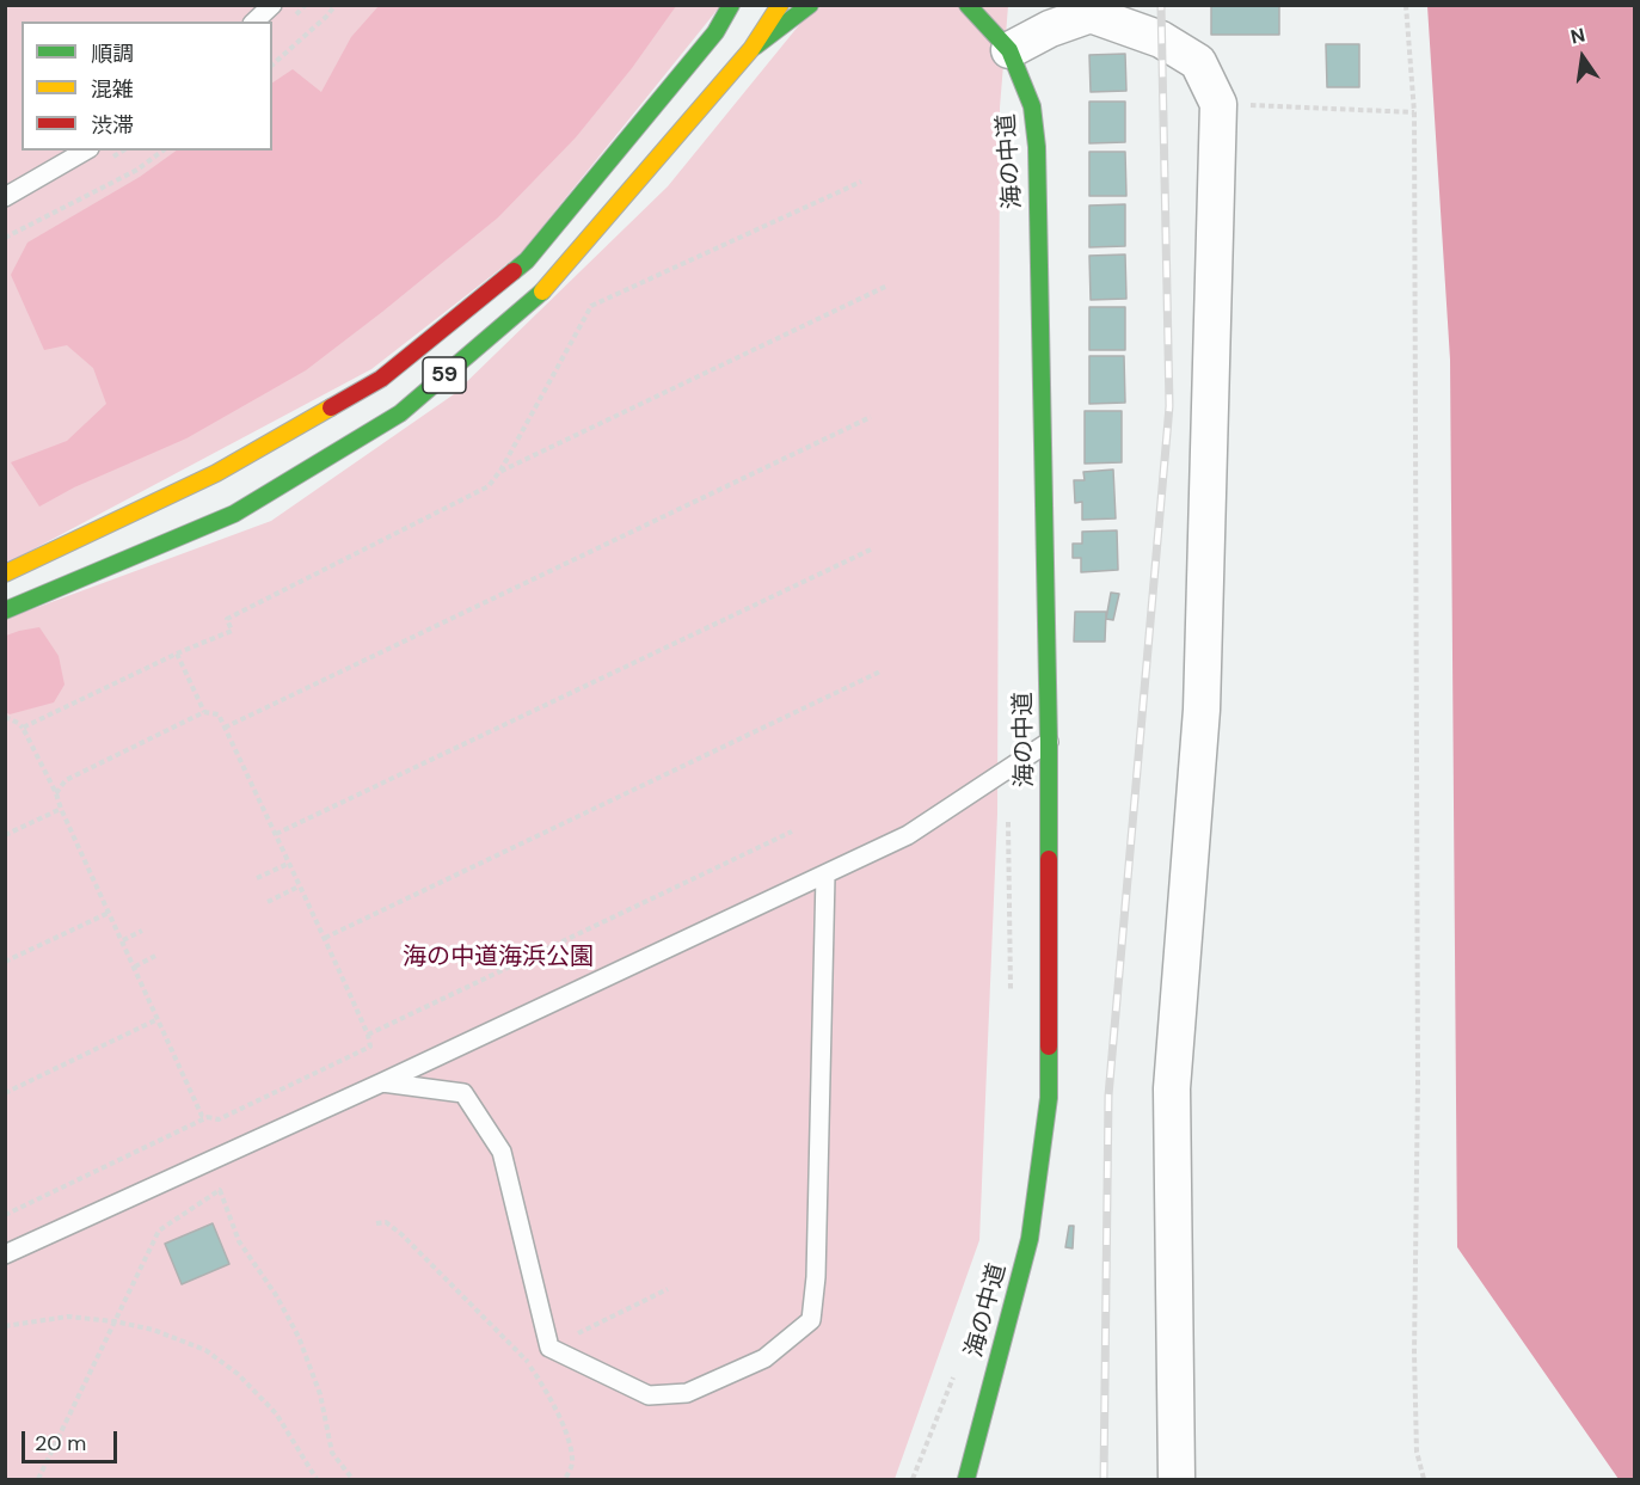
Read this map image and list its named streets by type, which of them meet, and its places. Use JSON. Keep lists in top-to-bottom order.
{
  "streets": {
    "main road": ["海の中道", "59"]
  },
  "parks": ["海の中道海浜公園"],
  "legend": ["順調", "混雑", "渋滞"],
  "scale_bar": "20 m",
  "north": "top"
}
